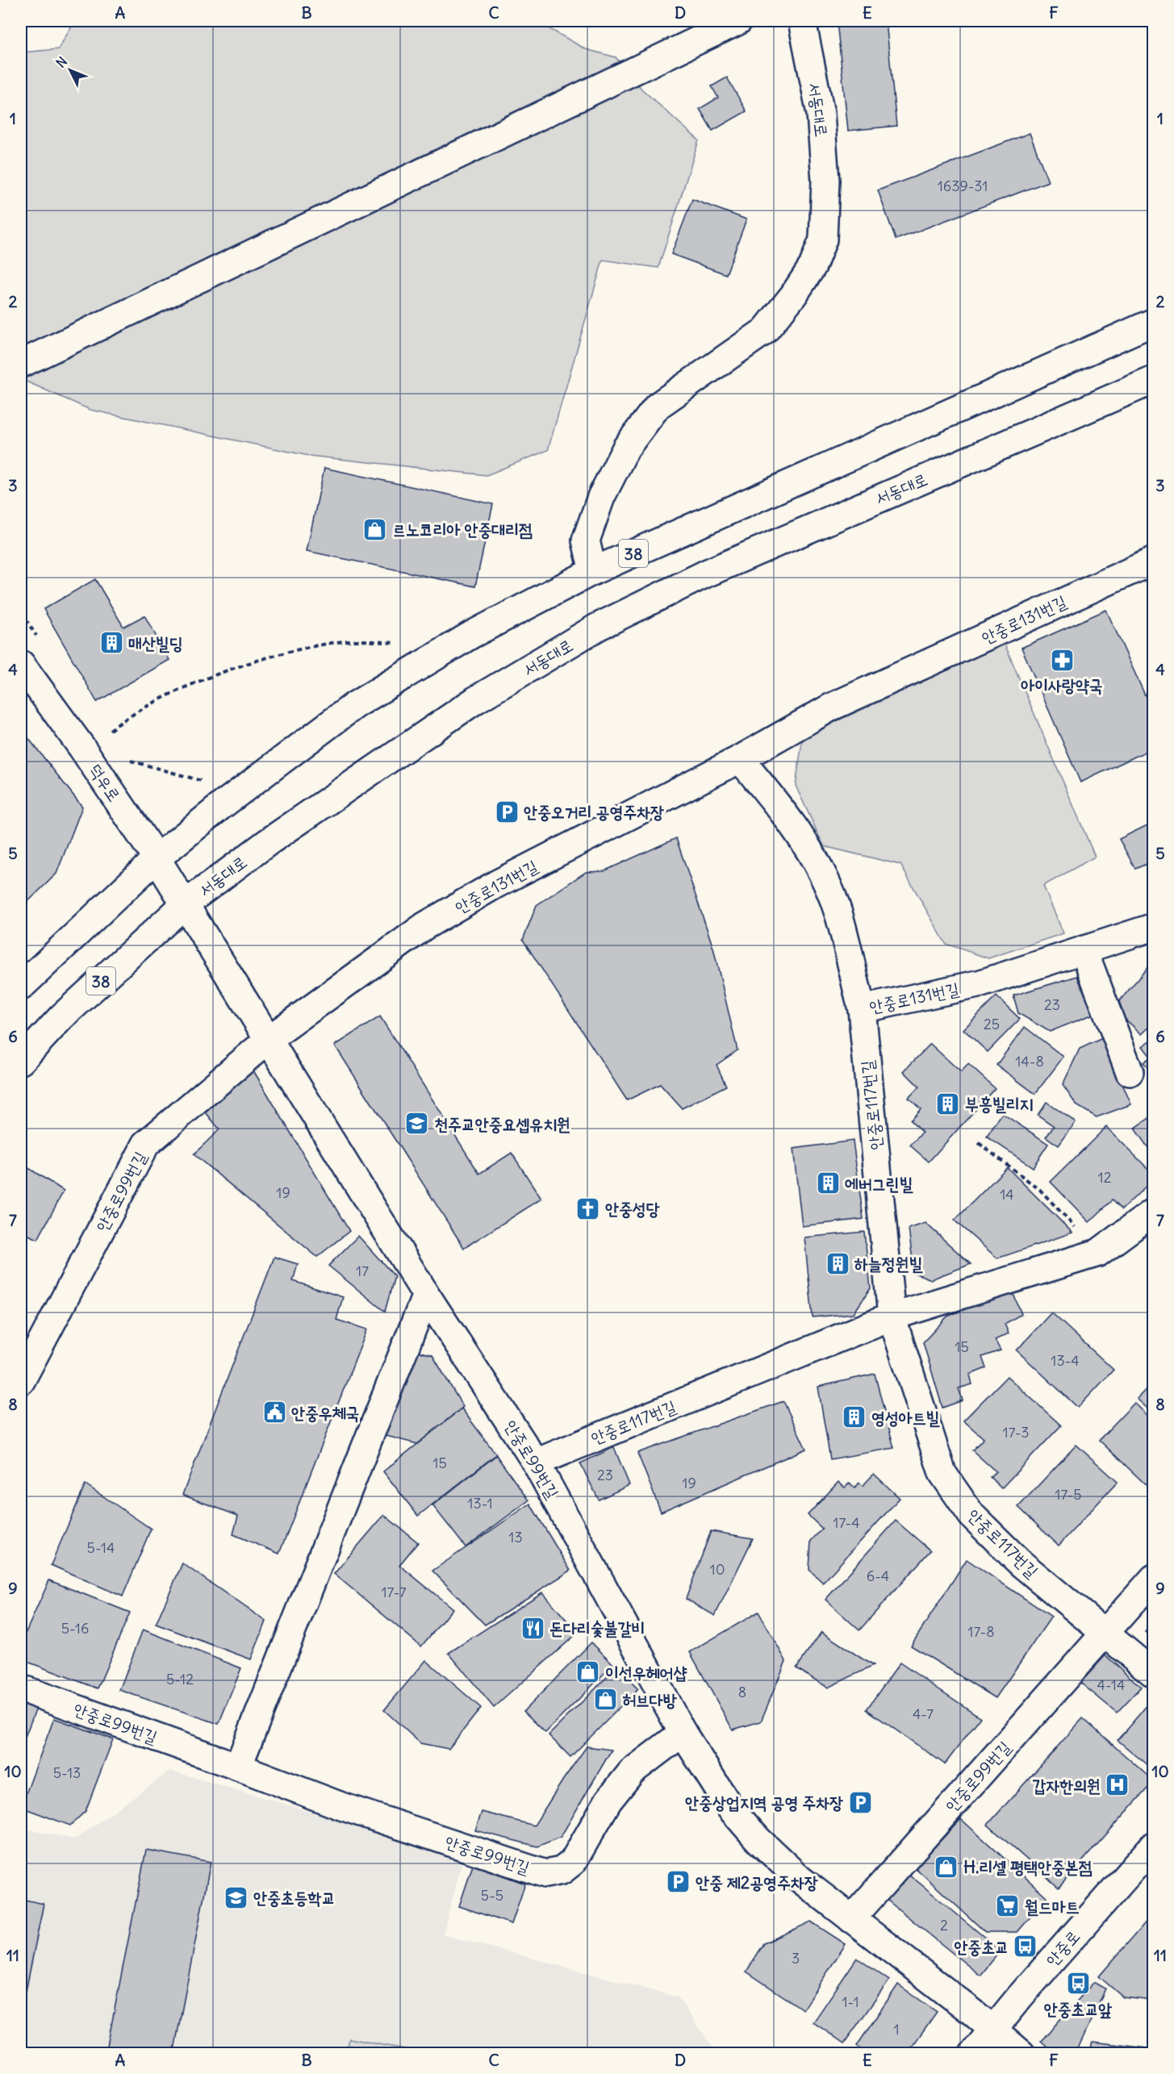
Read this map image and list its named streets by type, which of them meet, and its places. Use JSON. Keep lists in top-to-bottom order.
{
  "streets": {
    "street": [
      "서동대로",
      "38",
      "안중로131번길",
      "덕우로",
      "안중로117번길",
      "안중로99번길",
      "안중로"
    ]
  },
  "crossings": [
    ["서동대로", "38"],
    ["서동대로", "덕우로"],
    ["서동대로", "안중로99번길"],
    ["38", "덕우로"],
    ["안중로131번길", "안중로117번길"],
    ["안중로131번길", "안중로99번길"],
    ["덕우로", "안중로99번길"],
    ["안중로117번길", "안중로99번길"],
    ["안중로99번길", "안중로"]
  ],
  "places": {
    "shop": [
      "르노코리아 안중대리점",
      "이선우헤어샵",
      "허브다방",
      "H.리셀 평택안중본점"
    ],
    "building": [
      "매산빌딩",
      "부흥빌리지",
      "에버그린빌",
      "하늘정원빌",
      "영성아트빌"
    ],
    "pharmacy": ["아이사랑약국"],
    "parking": ["안중오거리 공영주차장", "안중상업지역 공영 주차장", "안중 제2공영주차장"],
    "school or university": ["천주교안중요셉유치원", "안중초등학교"],
    "church": ["안중성당"],
    "public building": ["안중우체국"],
    "restaurant": ["돈다리숯불갈비"],
    "hospital": ["갑자한의원"],
    "supermarket": ["월드마트"],
    "bus stop": ["안중초교", "안중초교앞"]
  },
  "house_numbers": [
    "1639-31",
    "23",
    "25",
    "14-8",
    "12",
    "19",
    "14",
    "17",
    "15",
    "13-4",
    "17-3",
    "15",
    "23",
    "19",
    "17-5",
    "13-1",
    "17-4",
    "13",
    "5-14",
    "10",
    "6-4",
    "17-7",
    "5-16",
    "17-8",
    "5-12",
    "4-14",
    "8",
    "4-7",
    "5-13",
    "5-5",
    "2",
    "3",
    "1-1",
    "1"
  ],
  "north": "top left",
  "grid": {
    "columns": [
      "A",
      "B",
      "C",
      "D",
      "E",
      "F"
    ],
    "rows": [
      "1",
      "2",
      "3",
      "4",
      "5",
      "6",
      "7",
      "8",
      "9",
      "10",
      "11"
    ]
  }
}
